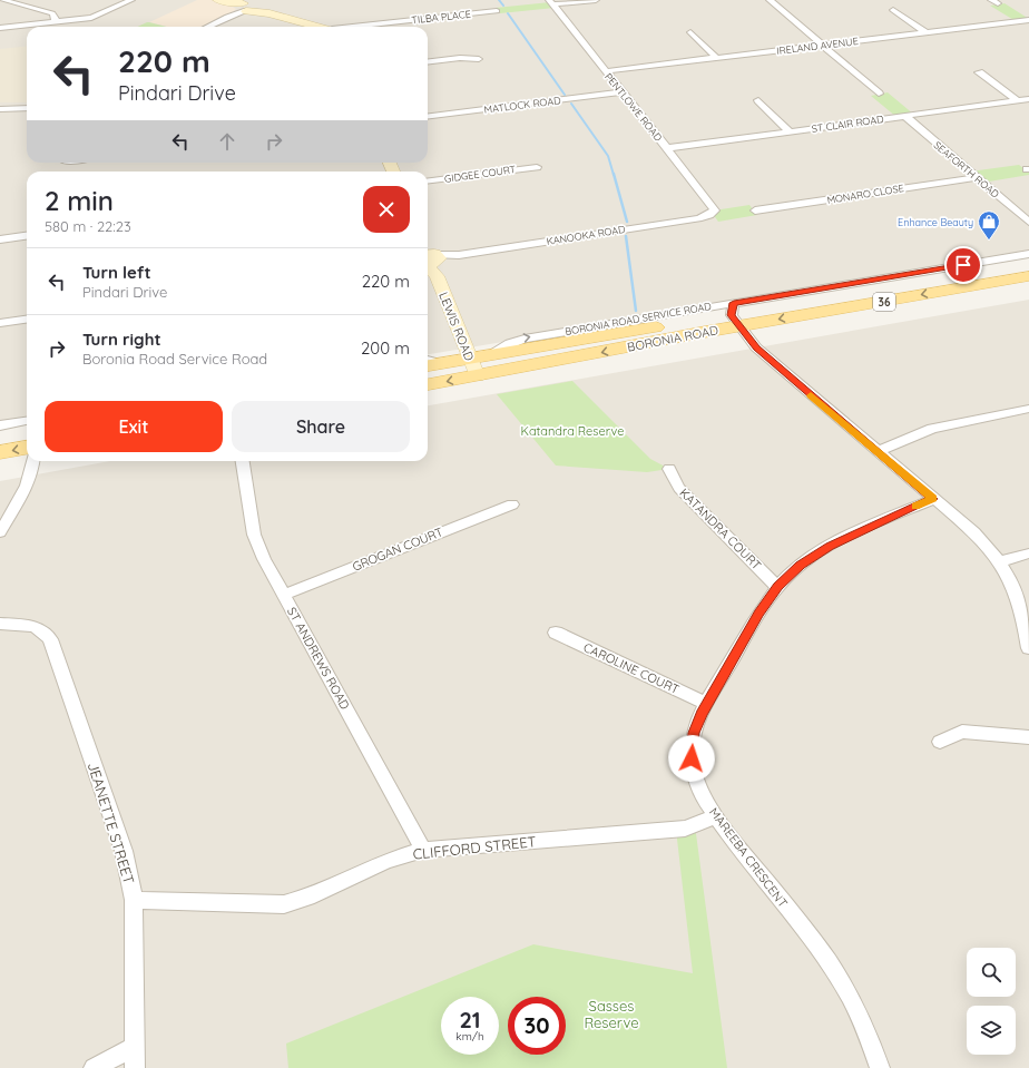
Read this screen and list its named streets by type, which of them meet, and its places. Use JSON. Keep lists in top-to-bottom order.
{
  "streets": {
    "main road": ["36", "BORONIA ROAD"],
    "street": [
      "TILBA PLACE",
      "IRELAND AVENUE",
      "MATLOCK ROAD",
      "PENTLOWE ROAD",
      "ST CLAIR ROAD",
      "SEAFORTH ROAD",
      "GIDGEE COURT",
      "MONARO CLOSE",
      "KANOOKA ROAD",
      "LEWIS ROAD",
      "KATANDRA COURT",
      "GROGAN COURT",
      "ST ANDREWS ROAD",
      "CAROLINE COURT",
      "JEANETTE STREET",
      "CLIFFORD STREET",
      "MAREEBA CRESCENT"
    ]
  },
  "crossings": [
    ["IRELAND AVENUE", "PENTLOWE ROAD"],
    ["MATLOCK ROAD", "PENTLOWE ROAD"],
    ["PENTLOWE ROAD", "ST CLAIR ROAD"],
    ["PENTLOWE ROAD", "KANOOKA ROAD"],
    ["ST CLAIR ROAD", "SEAFORTH ROAD"],
    ["SEAFORTH ROAD", "MONARO CLOSE"],
    ["KANOOKA ROAD", "LEWIS ROAD"],
    ["LEWIS ROAD", "BORONIA ROAD"],
    ["KATANDRA COURT", "MAREEBA CRESCENT"],
    ["GROGAN COURT", "ST ANDREWS ROAD"],
    ["ST ANDREWS ROAD", "CLIFFORD STREET"],
    ["CAROLINE COURT", "MAREEBA CRESCENT"],
    ["JEANETTE STREET", "CLIFFORD STREET"],
    ["CLIFFORD STREET", "MAREEBA CRESCENT"]
  ],
  "parks": ["Katandra Reserve", "Sasses Reserve"],
  "places": {
    "shop": ["Enhance Beauty"]
  },
  "page": {
    "turn": ["220 m", "Pindari Drive"],
    "heading": ["2 min", "580 m · 22:23"],
    "list": [
      {
        "name": "Turn left",
        "note": "Pindari Drive",
        "value": "220 m"
      },
      {
        "name": "Turn right",
        "note": "Boronia Road Service Road",
        "value": "200 m"
      }
    ],
    "buttons": ["Exit", "Share"],
    "speed": "21 km/h",
    "limit": "30"
  }
}
